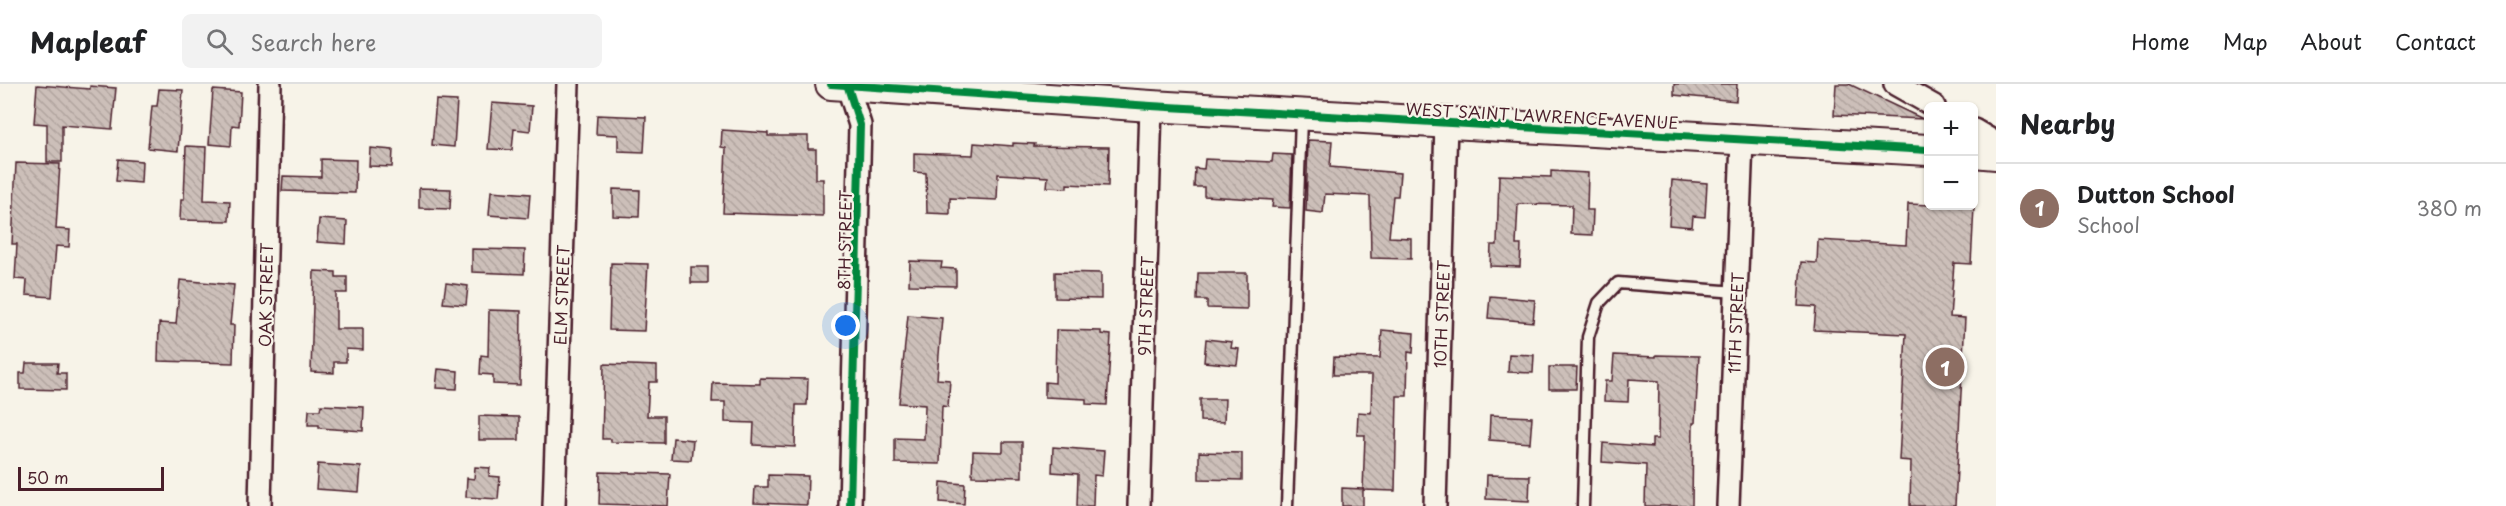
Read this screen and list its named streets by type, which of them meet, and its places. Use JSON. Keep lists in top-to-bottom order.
{
  "streets": {
    "street": [
      "WEST SAINT LAWRENCE AVENUE",
      "8TH STREET",
      "OAK STREET",
      "ELM STREET",
      "9TH STREET",
      "10TH STREET",
      "11TH STREET"
    ]
  },
  "crossings": [
    ["WEST SAINT LAWRENCE AVENUE", "8TH STREET"],
    ["WEST SAINT LAWRENCE AVENUE", "9TH STREET"],
    ["WEST SAINT LAWRENCE AVENUE", "10TH STREET"],
    ["WEST SAINT LAWRENCE AVENUE", "11TH STREET"]
  ],
  "scale_bar": "50 m",
  "page": {
    "header": "Mapleaf",
    "search": "Search here",
    "nav": [
      "Home",
      "Map",
      "About",
      "Contact"
    ],
    "heading": "Nearby",
    "map_buttons": ["+", "−"],
    "list": [
      {
        "mark": "1",
        "name": "Dutton School",
        "note": "School",
        "value": "380 m"
      }
    ],
    "pins": "1",
    "scale": "50 m"
  }
}
